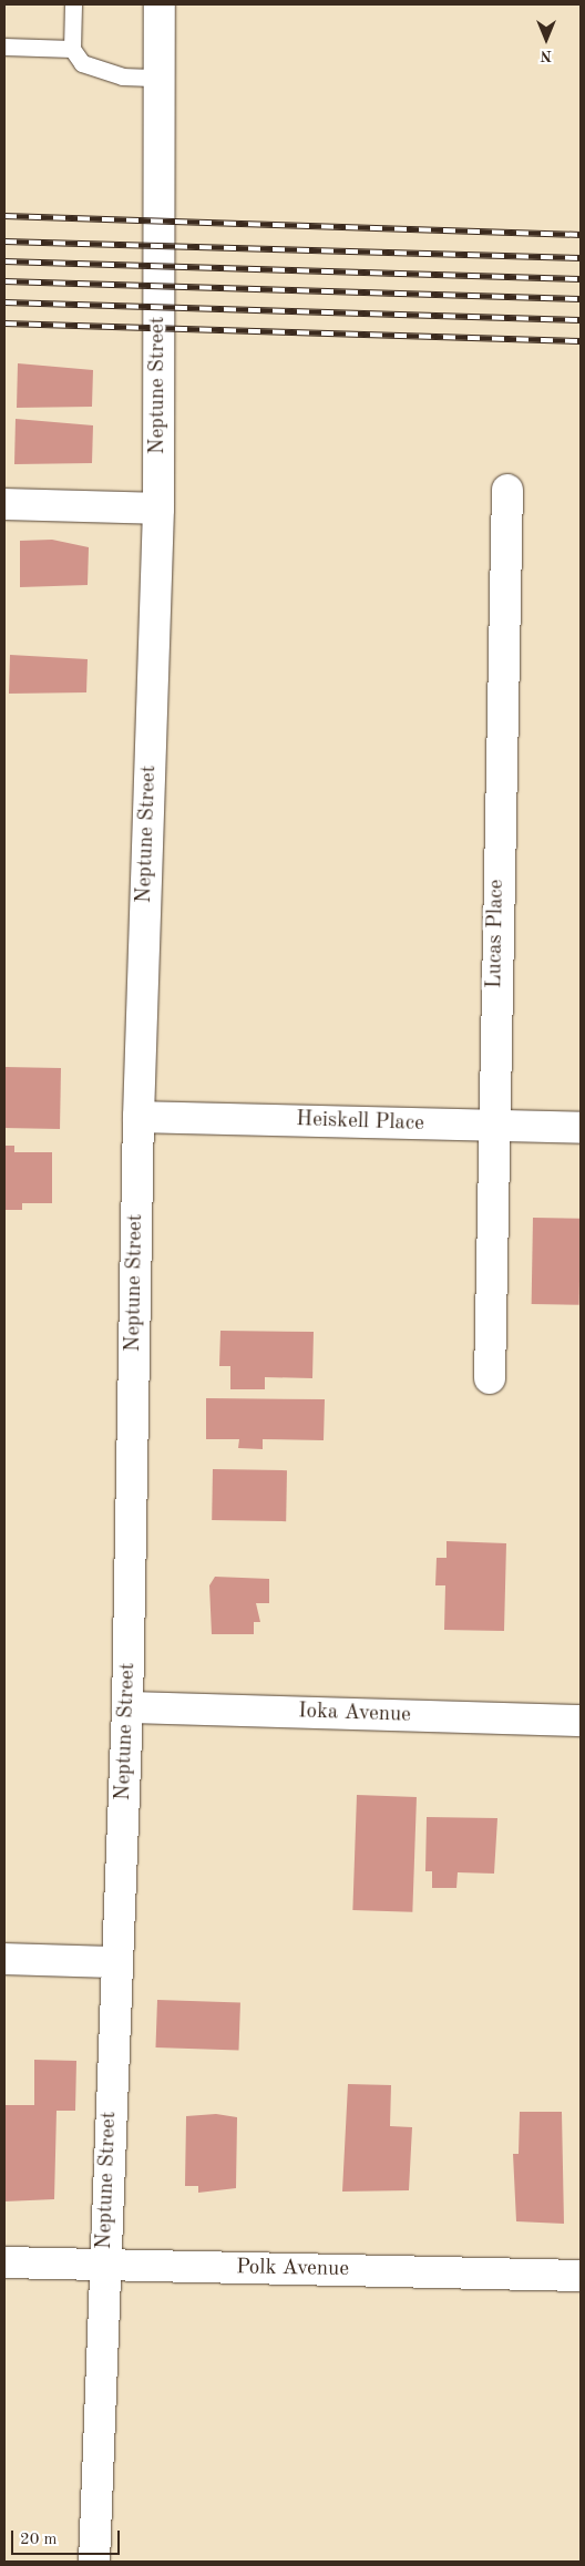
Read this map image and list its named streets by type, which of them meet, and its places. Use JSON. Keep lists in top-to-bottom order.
{
  "streets": {
    "street": [
      "Neptune Street",
      "Lucas Place",
      "Heiskell Place",
      "Ioka Avenue",
      "Polk Avenue"
    ]
  },
  "crossings": [
    ["Neptune Street", "Heiskell Place"],
    ["Neptune Street", "Ioka Avenue"],
    ["Neptune Street", "Polk Avenue"],
    ["Lucas Place", "Heiskell Place"]
  ],
  "scale_bar": "20 m",
  "north": "bottom"
}
